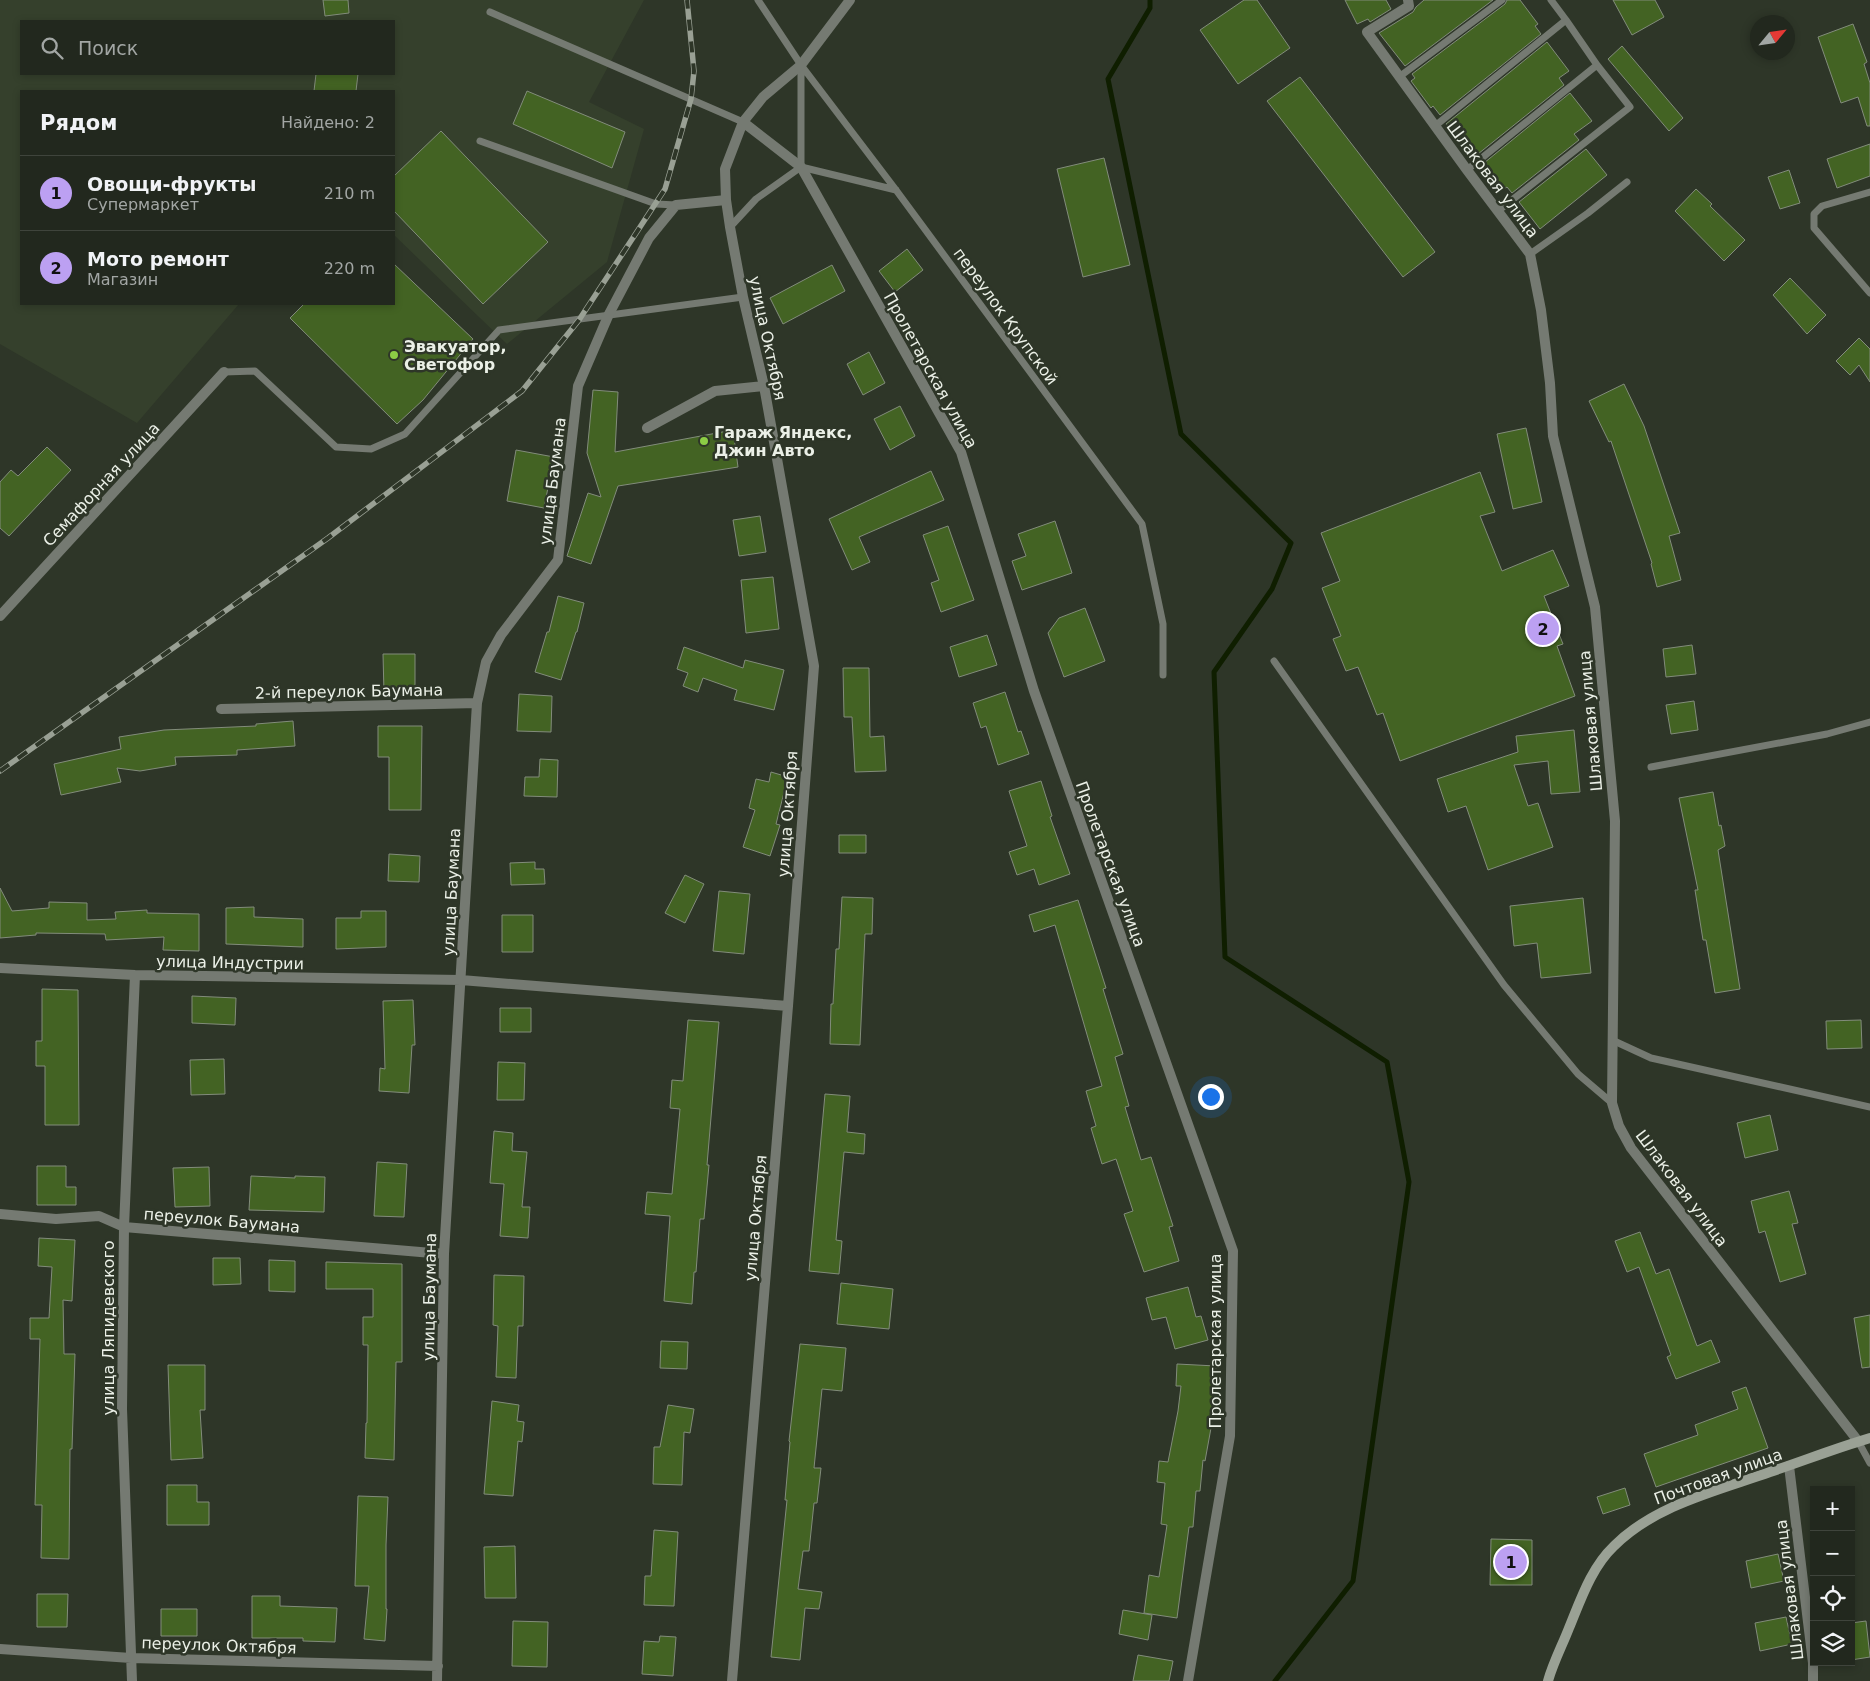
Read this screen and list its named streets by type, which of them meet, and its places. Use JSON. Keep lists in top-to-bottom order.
{
  "streets": {
    "main road": ["Почтовая улица"],
    "street": [
      "Шлаковая улица",
      "улица Октября",
      "Пролетарская улица",
      "улица Баумана",
      "Семафорная улица",
      "2-й переулок Баумана",
      "улица Индустрии",
      "переулок Баумана",
      "улица Ляпидевского",
      "переулок Октября"
    ],
    "lane": ["переулок Крупской"]
  },
  "crossings": [
    ["Шлаковая улица", "Почтовая улица"],
    ["переулок Крупской", "улица Октября"],
    ["улица Октября", "Пролетарская улица"],
    ["улица Октября", "улица Индустрии"],
    ["улица Баумана", "2-й переулок Баумана"],
    ["улица Баумана", "улица Индустрии"],
    ["улица Баумана", "переулок Баумана"],
    ["улица Баумана", "переулок Октября"],
    ["улица Индустрии", "улица Ляпидевского"],
    ["переулок Баумана", "улица Ляпидевского"],
    ["улица Ляпидевского", "переулок Октября"]
  ],
  "places": ["Эвакуатор, Светофор", "Гараж Яндекс, Джин Авто"],
  "north": "top right",
  "page": {
    "search": "Поиск",
    "heading": ["Рядом", "Найдено: 2"],
    "list": [
      {
        "mark": "1",
        "name": "Овощи-фрукты",
        "note": "Супермаркет",
        "value": "210 m"
      },
      {
        "mark": "2",
        "name": "Мото ремонт",
        "note": "Магазин",
        "value": "220 m"
      }
    ],
    "pins": ["2", "1"],
    "map_buttons": ["+", "−"]
  }
}
